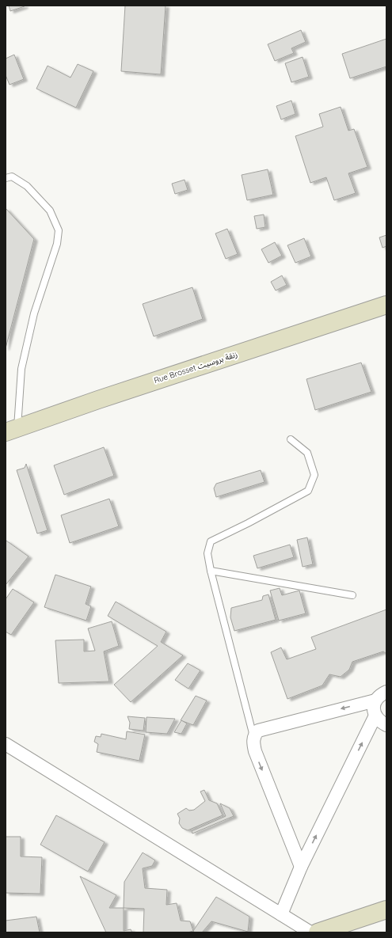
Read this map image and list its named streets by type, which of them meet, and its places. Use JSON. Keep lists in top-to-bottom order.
{
  "streets": {
    "main road": ["Rue Brosset زنقة بروسيت"]
  }
}
